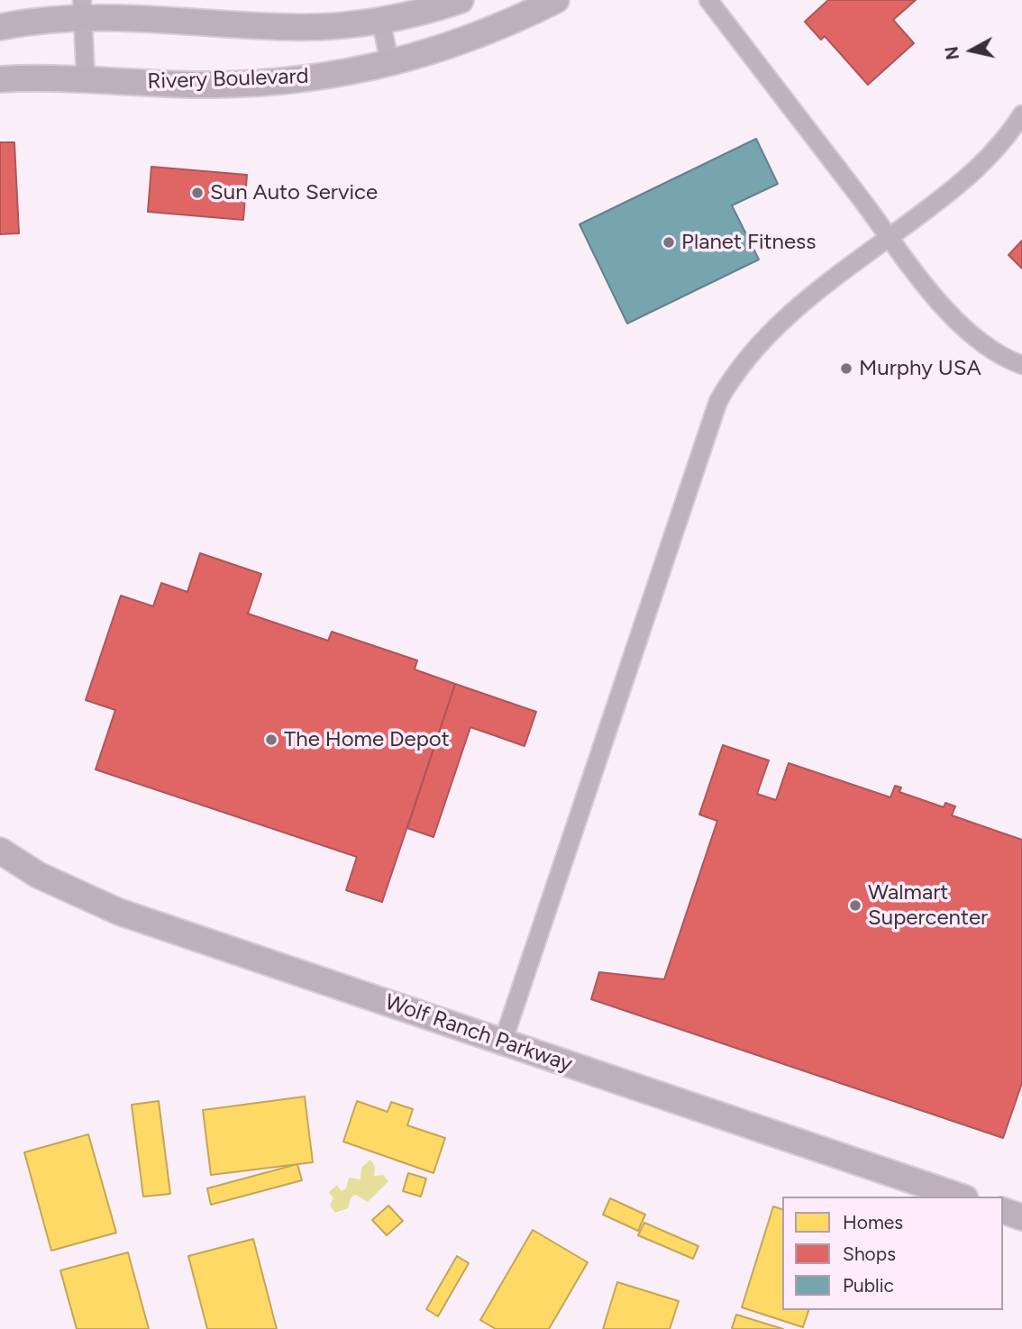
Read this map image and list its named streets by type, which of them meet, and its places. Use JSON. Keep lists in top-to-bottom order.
{
  "streets": {
    "street": ["Rivery Boulevard", "Wolf Ranch Parkway"]
  },
  "places": [
    "Sun Auto Service",
    "Planet Fitness",
    "Murphy USA",
    "The Home Depot",
    "Walmart Supercenter"
  ],
  "legend": ["Homes", "Shops", "Public"],
  "north": "left"
}
